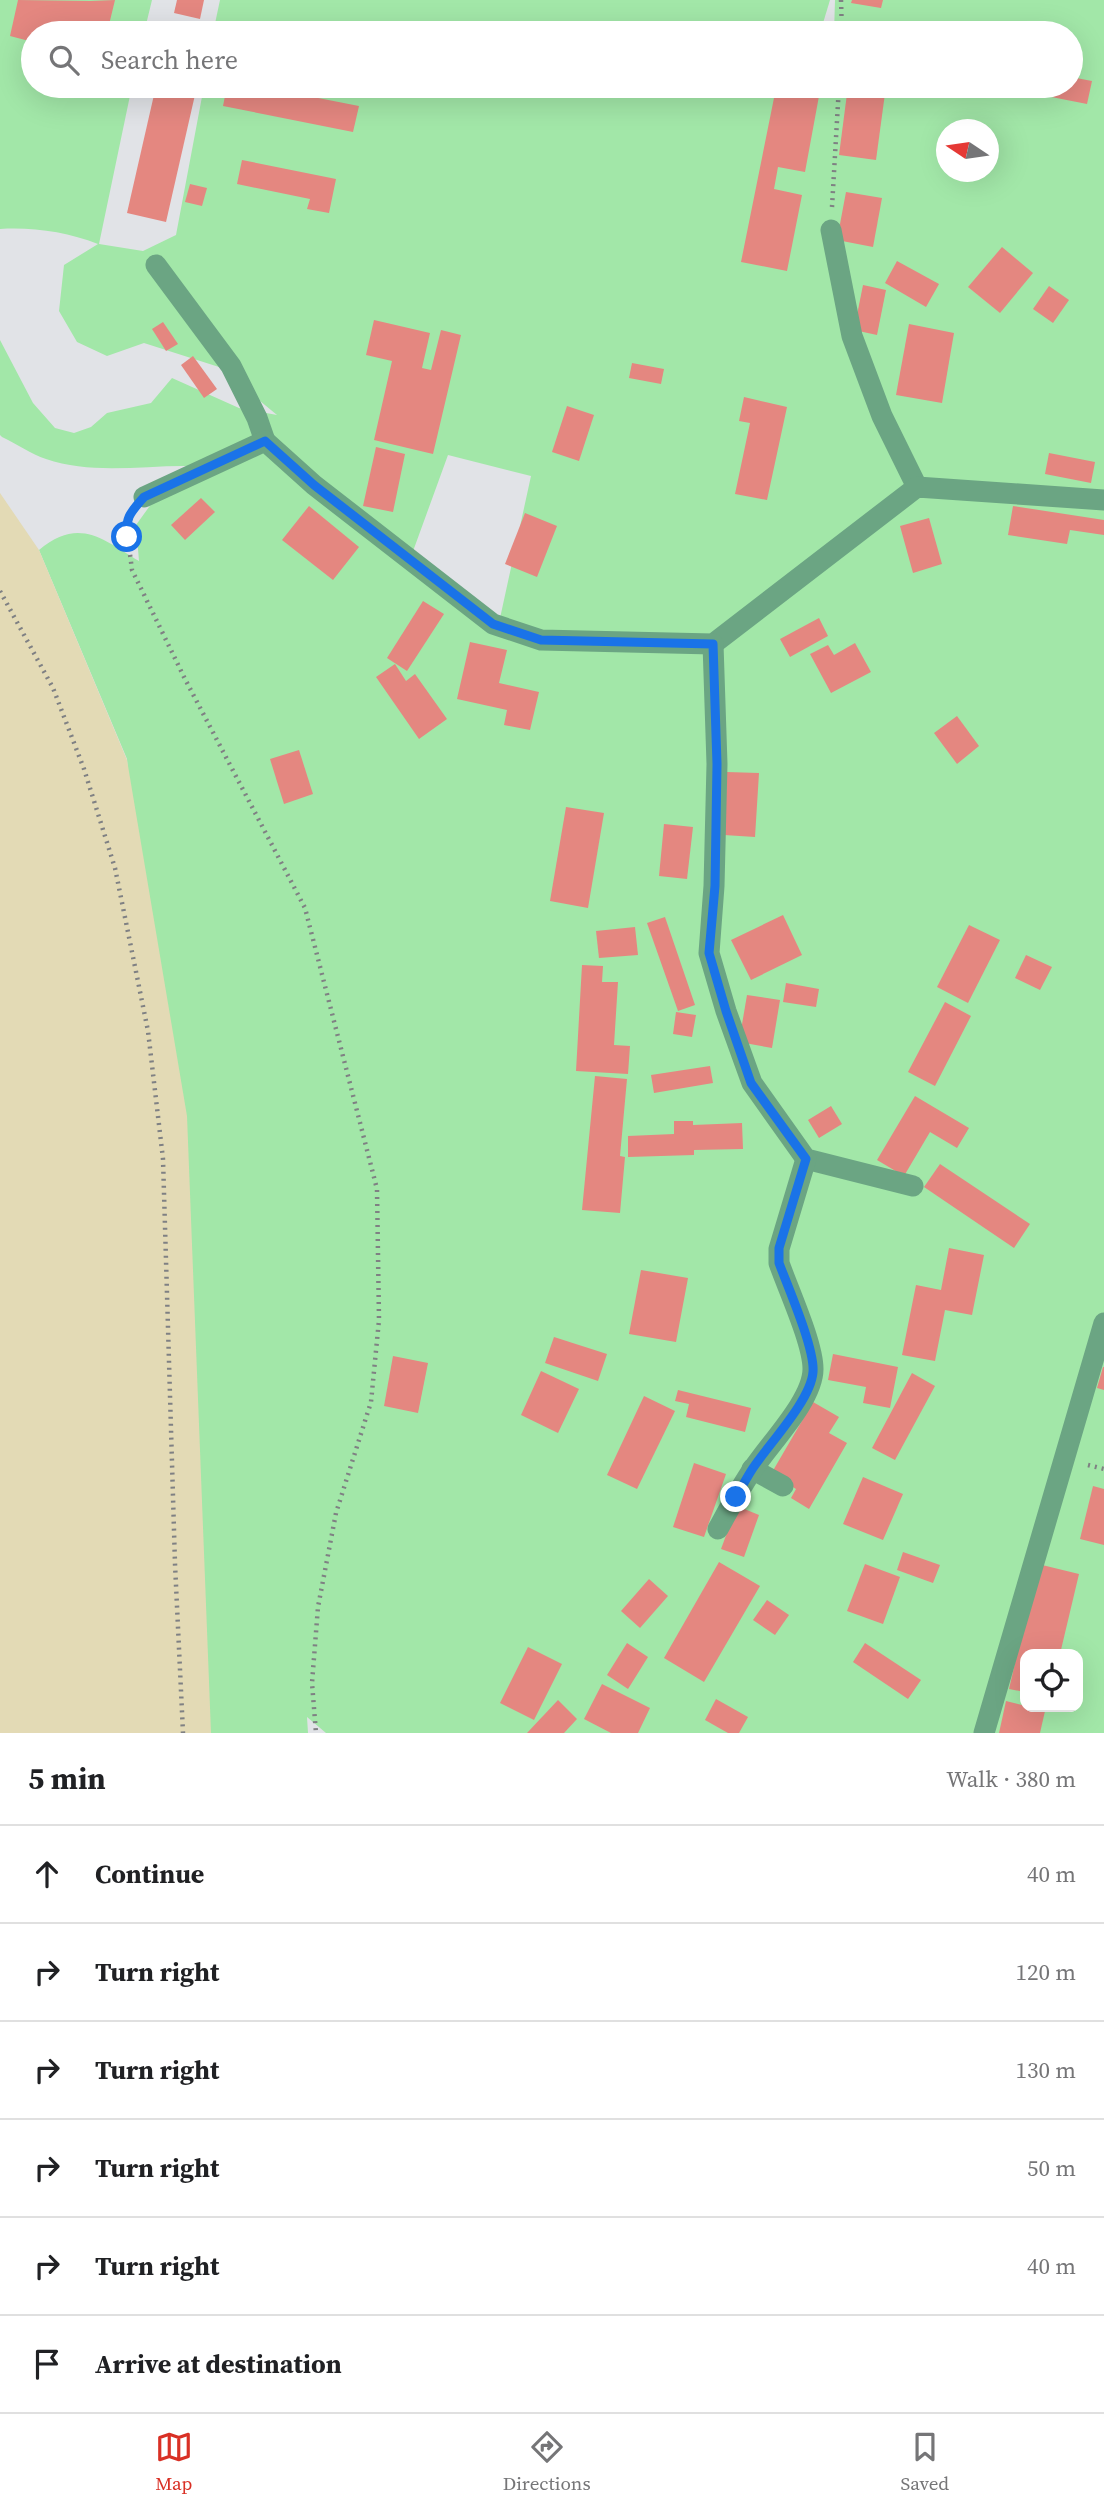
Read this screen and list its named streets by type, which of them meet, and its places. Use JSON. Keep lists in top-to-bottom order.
{
  "north": "left",
  "page": {
    "search": "Search here",
    "heading": ["5 min", "Walk · 380 m"],
    "list": [
      ["Continue", "40 m"],
      ["Turn right", "120 m"],
      ["Turn right", "130 m"],
      ["Turn right", "50 m"],
      ["Turn right", "40 m"],
      "Arrive at destination"
    ],
    "nav": ["Map", "Directions", "Saved"]
  }
}
